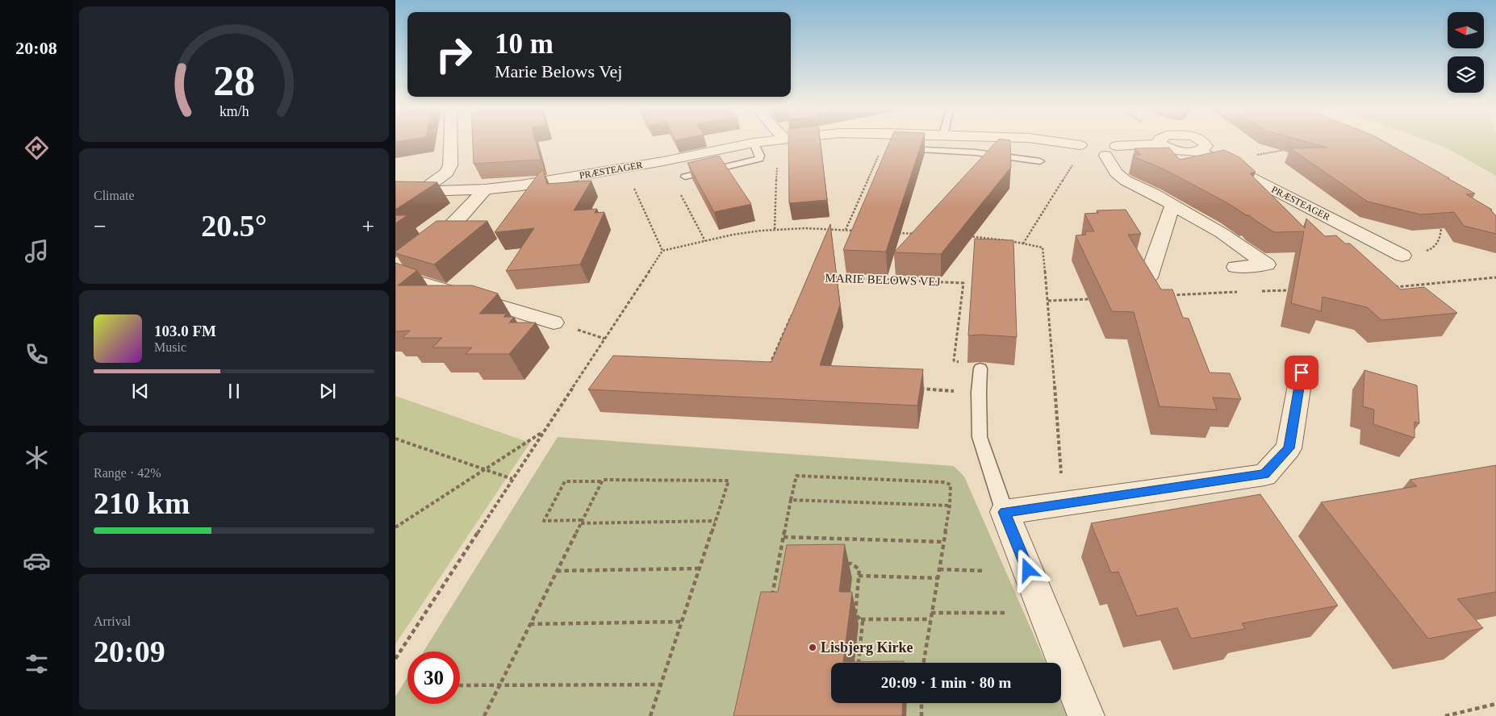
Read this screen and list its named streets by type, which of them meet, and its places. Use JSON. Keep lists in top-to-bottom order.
{
  "streets": {
    "street": ["PRÆSTEAGER"],
    "path": ["MARIE BELOWS VEJ"]
  },
  "places": ["Lisbjerg Kirke"],
  "north": "left",
  "page": {
    "tabs": "20:08",
    "turn": ["10 m", "Marie Belows Vej"],
    "tile": [
      "Climate",
      ["Range · 42%", "210 km"],
      ["Arrival", "20:09"]
    ],
    "heat": ["−", "20.5°", "+"],
    "song": ["103.0 FM", "Music"],
    "limit": "30",
    "trip": "20:09 · 1 min · 80 m",
    "gauge": ["28", "km/h"]
  }
}
